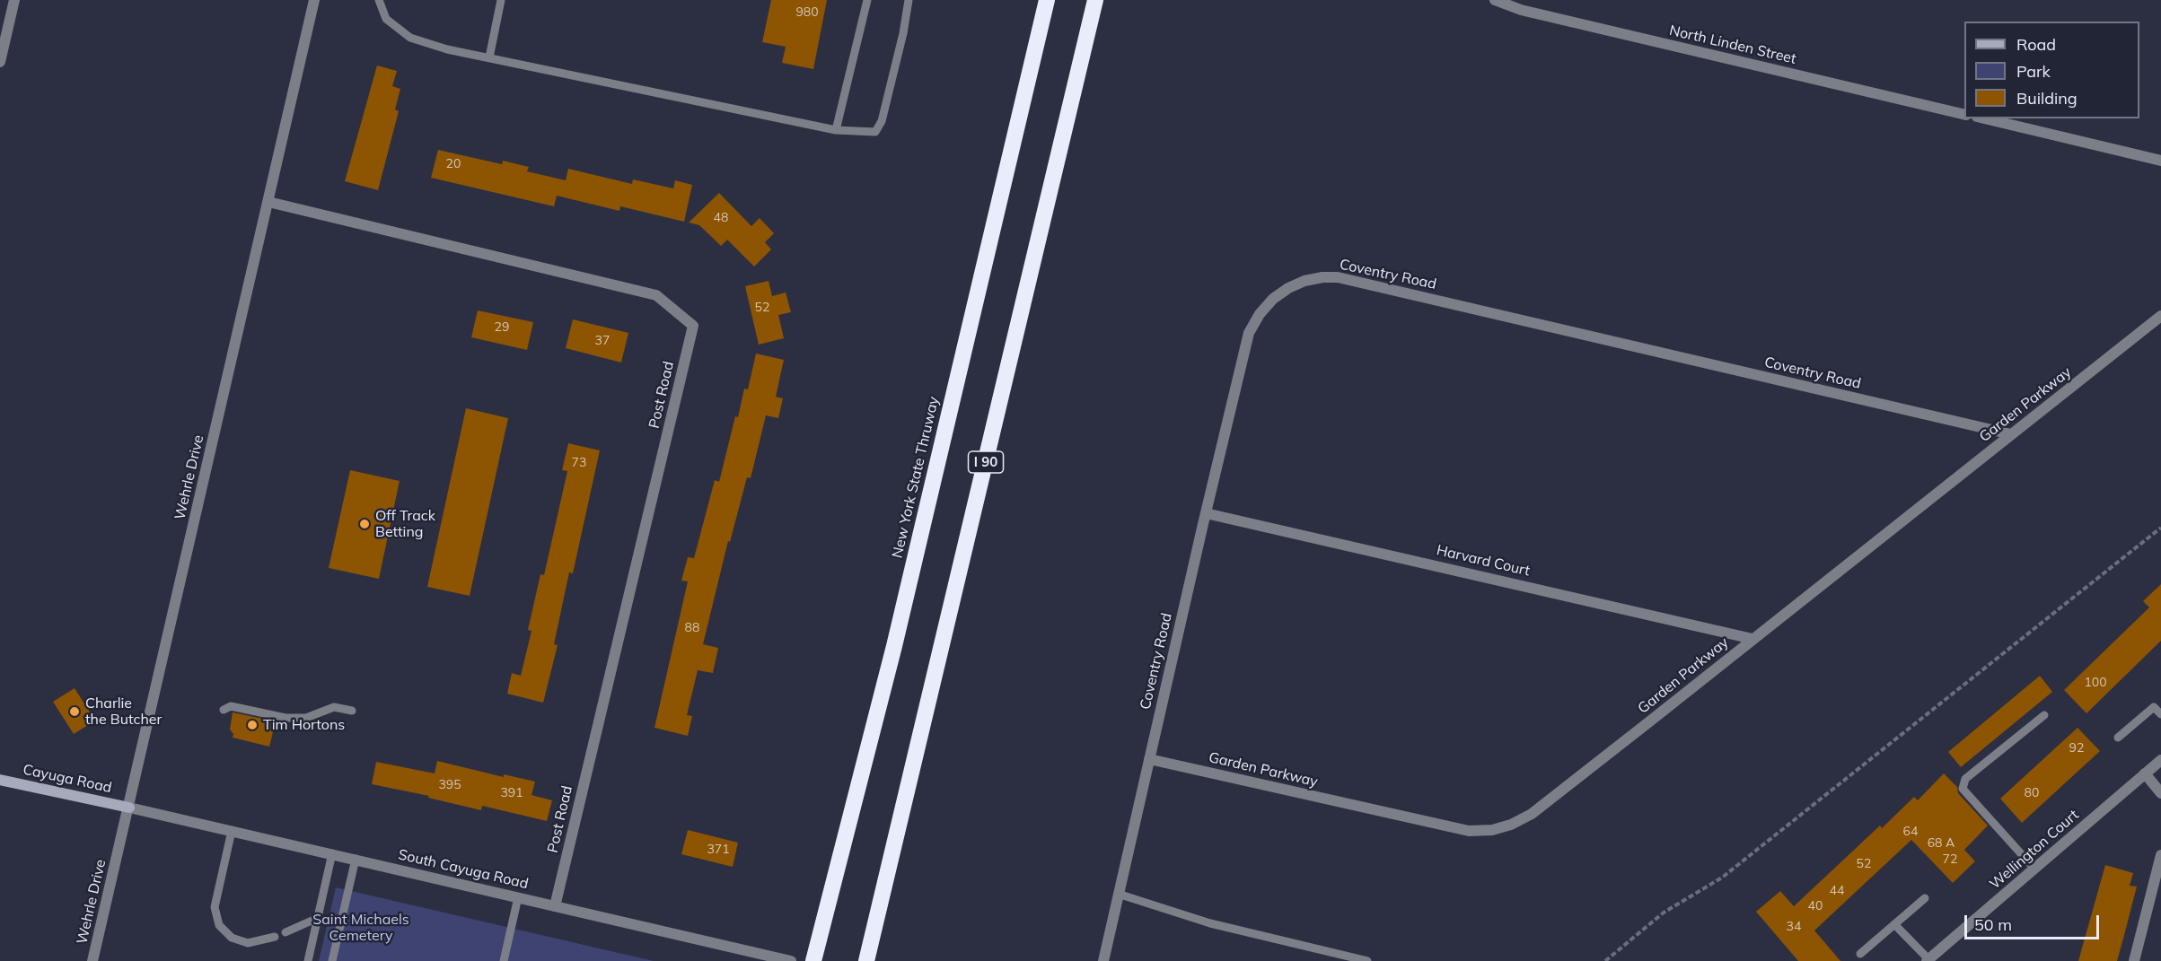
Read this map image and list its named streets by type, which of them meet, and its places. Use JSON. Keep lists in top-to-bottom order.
{
  "streets": {
    "highway": ["I 90", "New York State Thruway"],
    "main road": ["Cayuga Road"],
    "street": [
      "North Linden Street",
      "Coventry Road",
      "Post Road",
      "Garden Parkway",
      "Wehrle Drive",
      "Harvard Court",
      "Wellington Court",
      "South Cayuga Road"
    ]
  },
  "crossings": [
    ["Coventry Road", "Garden Parkway"],
    ["Coventry Road", "Harvard Court"],
    ["Post Road", "Wehrle Drive"],
    ["Post Road", "South Cayuga Road"],
    ["Garden Parkway", "Harvard Court"],
    ["Wehrle Drive", "Cayuga Road"],
    ["Wehrle Drive", "South Cayuga Road"],
    ["Cayuga Road", "South Cayuga Road"]
  ],
  "parks": ["Saint Michaels Cemetery"],
  "places": ["Off Track Betting", "Charlie the Butcher", "Tim Hortons"],
  "house_numbers": [
    "980",
    "20",
    "48",
    "52",
    "29",
    "37",
    "73",
    "88",
    "100",
    "92",
    "395",
    "391",
    "80",
    "64",
    "68 A",
    "371",
    "72",
    "52",
    "44",
    "40",
    "34"
  ],
  "legend": ["Road", "Park", "Building"],
  "scale_bar": "50 m"
}
